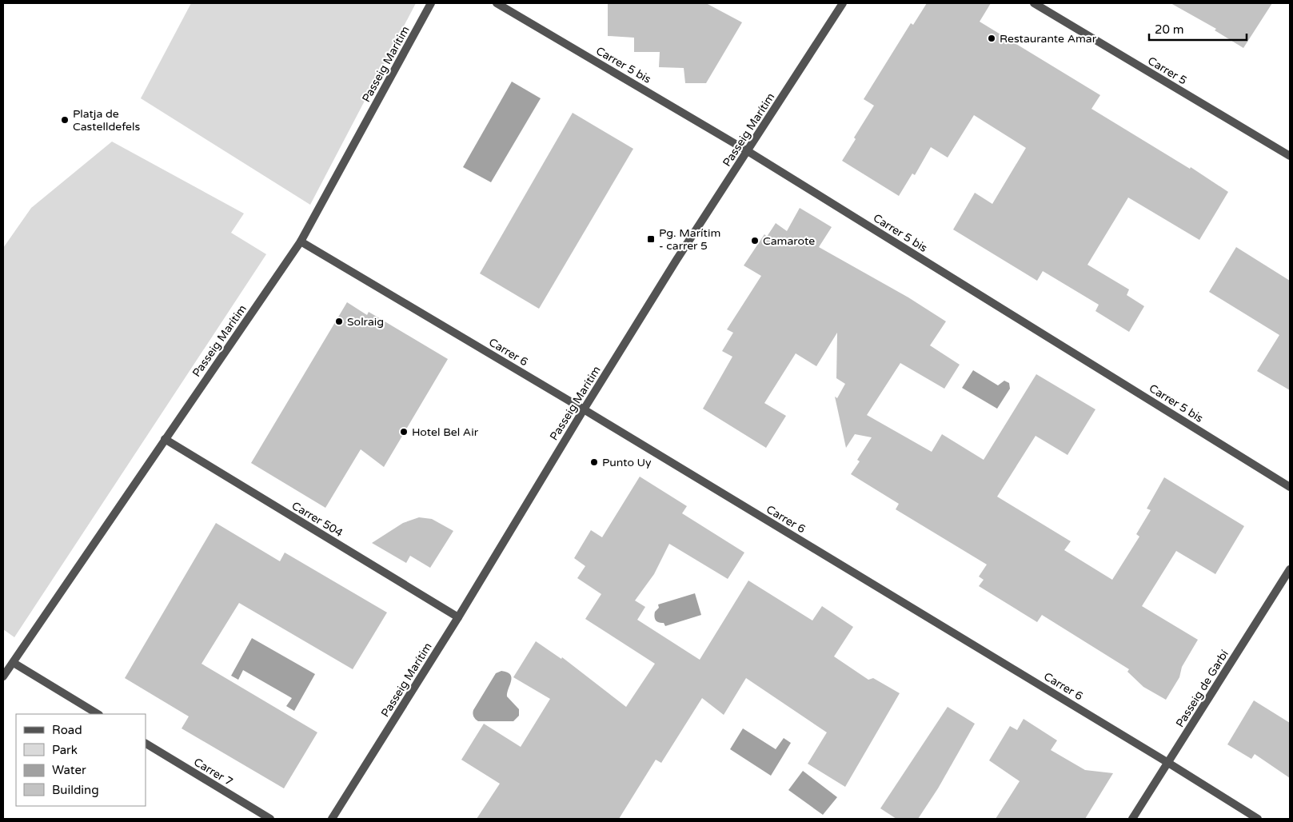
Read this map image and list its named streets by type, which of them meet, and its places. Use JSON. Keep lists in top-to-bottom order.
{
  "streets": {
    "street": [
      "Passeig Marítim",
      "Carrer 5 bis",
      "Carrer 5",
      "Carrer 6",
      "Carrer 504",
      "Passeig de Garbí",
      "Carrer 7"
    ]
  },
  "crossings": [
    ["Passeig Marítim", "Carrer 5 bis"],
    ["Passeig Marítim", "Carrer 6"],
    ["Passeig Marítim", "Carrer 504"],
    ["Carrer 6", "Passeig de Garbí"]
  ],
  "places": {
    "other": [
      "Restaurante Amar",
      "Platja de Castelldefels",
      "Camarote",
      "Solraig",
      "Hotel Bel Air",
      "Punto Uy"
    ],
    "transit": ["Pg. Marítim - carrer 5"]
  },
  "legend": [
    "Road",
    "Park",
    "Water",
    "Building"
  ],
  "scale_bar": "20 m"
}
